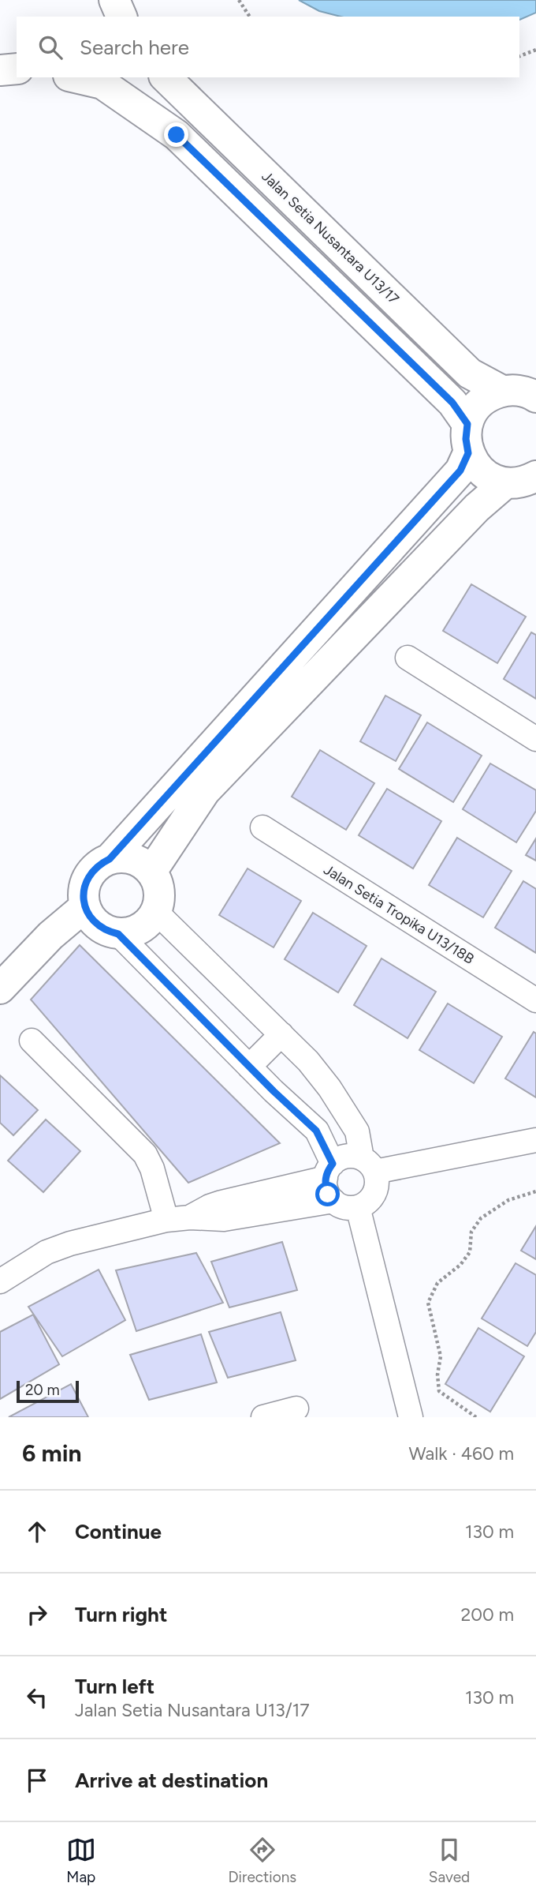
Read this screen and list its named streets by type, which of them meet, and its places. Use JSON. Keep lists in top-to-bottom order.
{
  "streets": {
    "street": ["Jalan Setia Nusantara U13/17", "Jalan Setia Tropika U13/18B"]
  },
  "scale_bar": "20 m",
  "page": {
    "search": "Search here",
    "scale": "20 m",
    "heading": ["6 min", "Walk · 460 m"],
    "list": [
      ["Continue", "130 m"],
      ["Turn right", "200 m"],
      ["Turn left", "Jalan Setia Nusantara U13/17", "130 m"],
      "Arrive at destination"
    ],
    "nav": ["Map", "Directions", "Saved"]
  }
}
